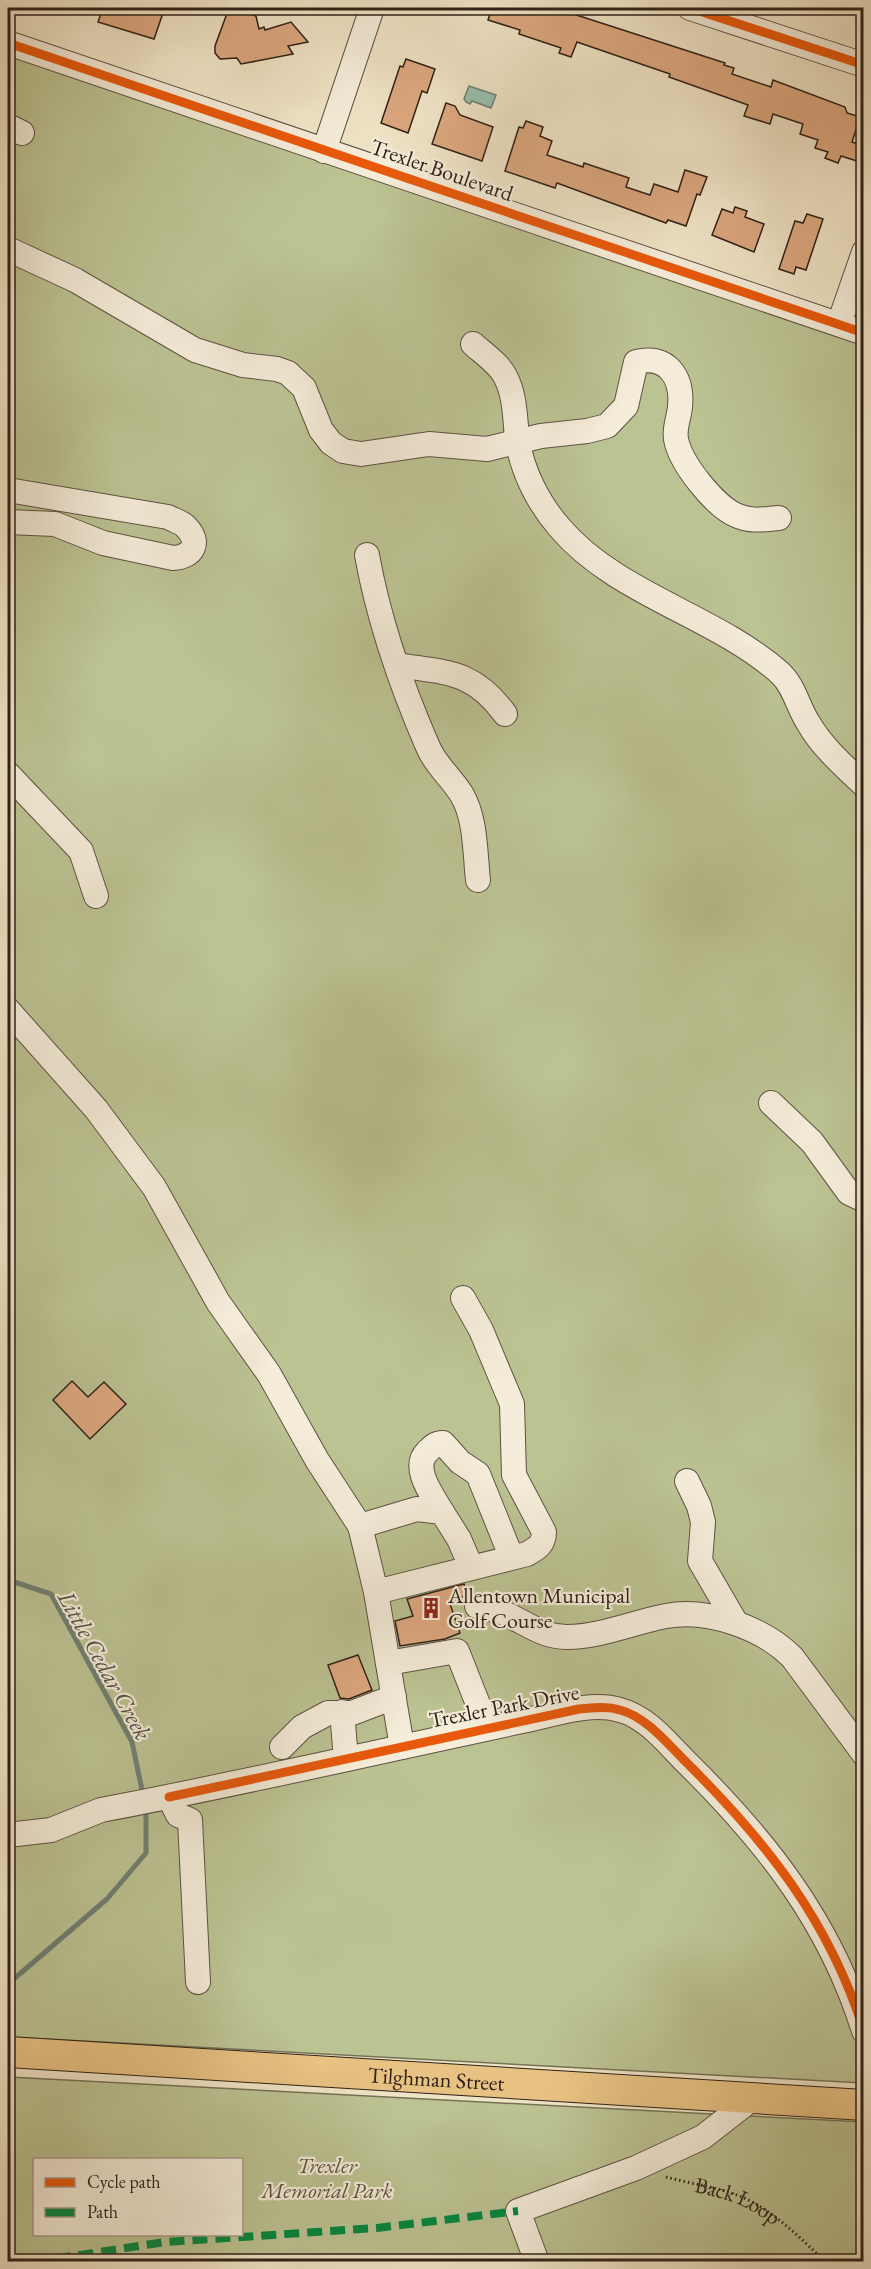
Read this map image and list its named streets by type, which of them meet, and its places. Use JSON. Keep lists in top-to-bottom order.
{
  "streets": {
    "main road": ["Tilghman Street"],
    "street": ["Trexler Boulevard", "Trexler Park Drive", "Back Loop"]
  },
  "crossings": [
    ["Tilghman Street", "Back Loop"]
  ],
  "water": ["Little Cedar Creek"],
  "parks": ["Trexler Memorial Park"],
  "places": {
    "building": ["Allentown Municipal Golf Course"]
  },
  "legend": ["Cycle path", "Path"]
}
